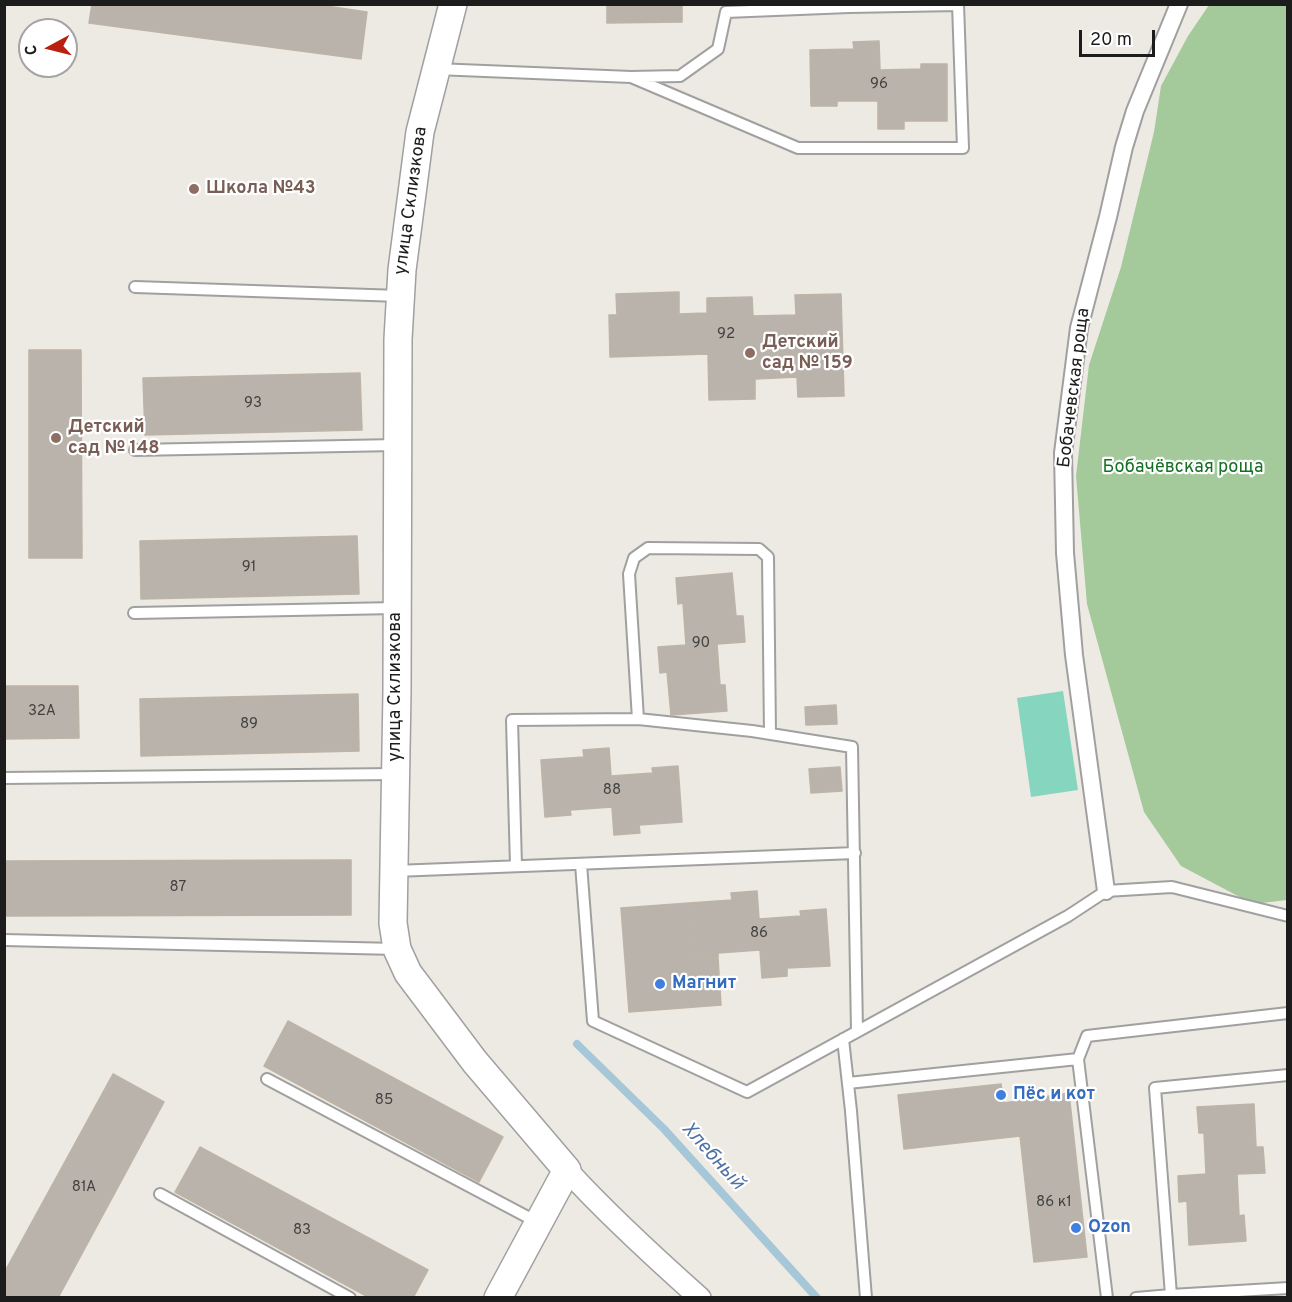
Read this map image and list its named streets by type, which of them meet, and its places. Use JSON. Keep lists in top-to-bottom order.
{
  "streets": {
    "street": ["улица Склизкова", "Бобачевская роща"]
  },
  "water": ["Хлебный"],
  "parks": ["Бобачёвская роща"],
  "places": [
    "Школа №43",
    "Детский сад № 159",
    "Детский сад № 148",
    "Магнит",
    "Пёс и кот",
    "Ozon"
  ],
  "house_numbers": [
    "96",
    "92",
    "93",
    "91",
    "90",
    "32А",
    "89",
    "88",
    "87",
    "86",
    "85",
    "81А",
    "86 к1",
    "83"
  ],
  "scale_bar": "20 m",
  "north": "left"
}
